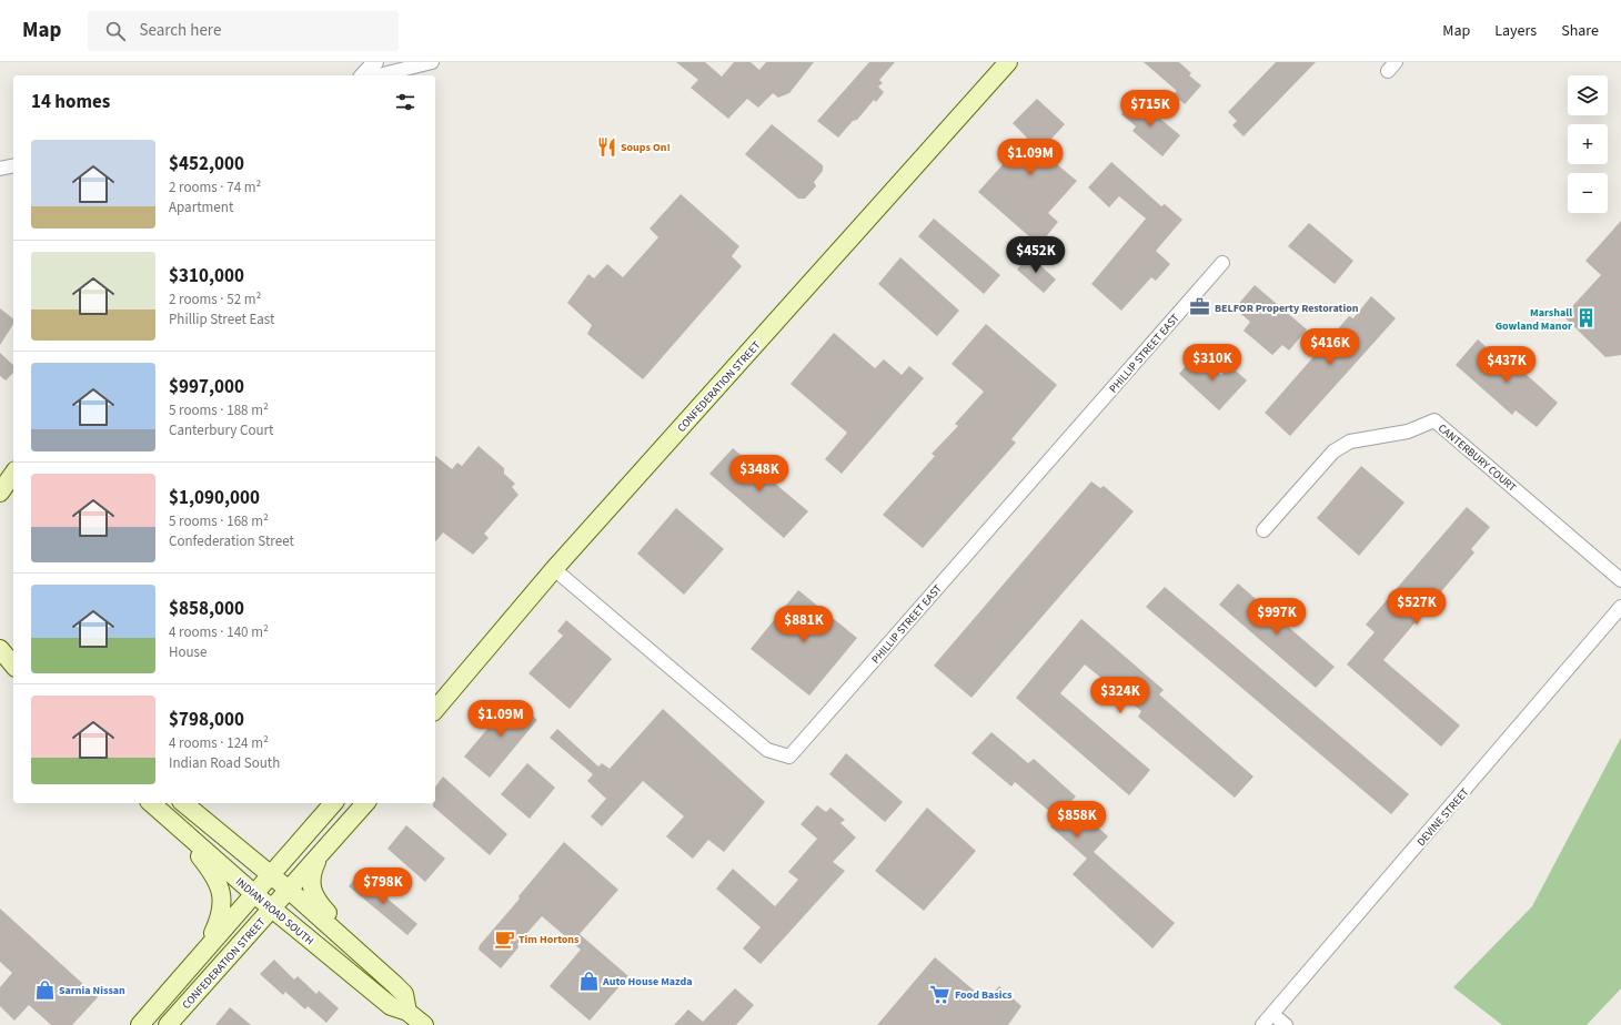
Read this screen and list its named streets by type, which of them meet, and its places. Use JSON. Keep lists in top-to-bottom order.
{
  "streets": {
    "main road": ["CONFEDERATION STREET", "INDIAN ROAD SOUTH"],
    "street": ["PHILLIP STREET EAST", "CANTERBURY COURT", "DEVINE STREET"]
  },
  "crossings": [
    ["PHILLIP STREET EAST", "CONFEDERATION STREET"],
    ["CONFEDERATION STREET", "INDIAN ROAD SOUTH"]
  ],
  "places": {
    "restaurant": ["Soups On!"],
    "office": ["BELFOR Property Restoration"],
    "building": ["Marshall Gowland Manor"],
    "cafe": ["Tim Hortons"],
    "shop": ["Auto House Mazda", "Sarnia Nissan"],
    "supermarket": ["Food Basics"]
  },
  "page": {
    "header": "Map",
    "search": "Search here",
    "nav": ["Map", "Layers", "Share"],
    "map_buttons": ["+", "−"],
    "heading": "14 homes",
    "price": [
      "$715K",
      "$1.09M",
      "$452K",
      "$416K",
      "$310K",
      "$437K",
      "$348K",
      "$527K",
      "$997K",
      "$881K",
      "$324K",
      "$1.09M",
      "$858K",
      "$798K"
    ],
    "list": [
      {
        "name": "$452,000",
        "note": "2 rooms · 74 m² · Apartment"
      },
      {
        "name": "$310,000",
        "note": "2 rooms · 52 m² · Phillip Street East"
      },
      {
        "name": "$997,000",
        "note": "5 rooms · 188 m² · Canterbury Court"
      },
      {
        "name": "$1,090,000",
        "note": "5 rooms · 168 m² · Confederation Street"
      },
      {
        "name": "$858,000",
        "note": "4 rooms · 140 m² · House"
      },
      {
        "name": "$798,000",
        "note": "4 rooms · 124 m² · Indian Road South"
      }
    ]
  }
}
